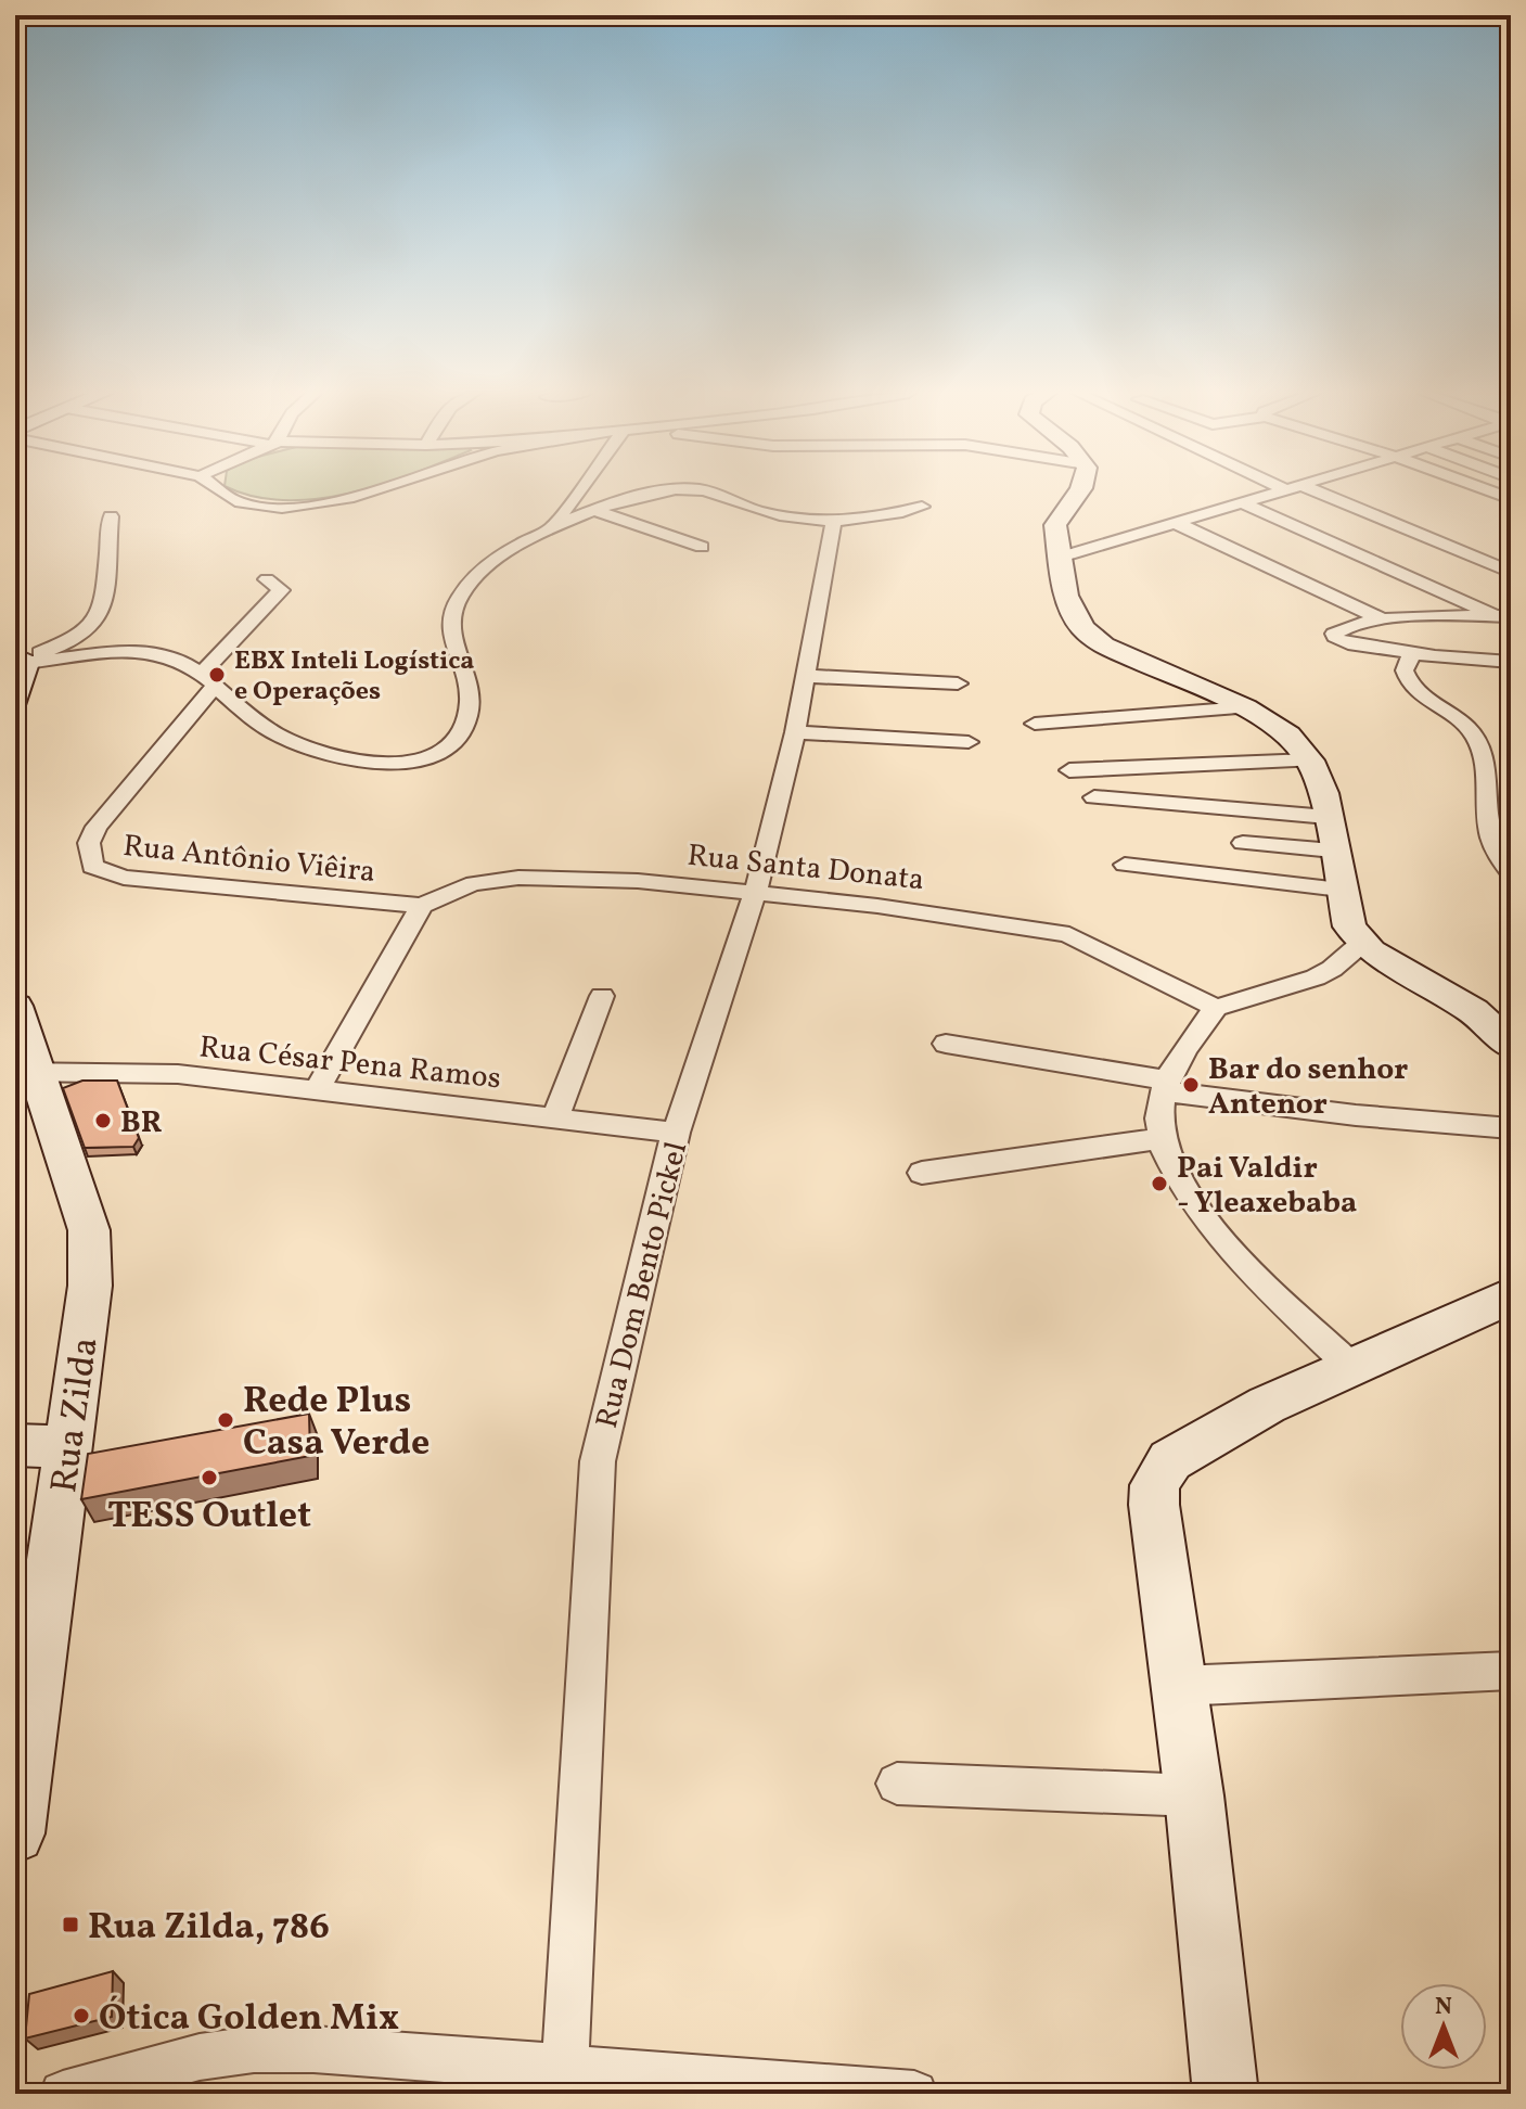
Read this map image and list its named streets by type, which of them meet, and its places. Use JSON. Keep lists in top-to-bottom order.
{
  "streets": {
    "street": [
      "Rua Antônio Viêira",
      "Rua Santa Donata",
      "Rua César Pena Ramos",
      "Rua Dom Bento Pickel",
      "Rua Zilda"
    ]
  },
  "crossings": [
    ["Rua Antônio Viêira", "Rua Santa Donata"],
    ["Rua Santa Donata", "Rua Dom Bento Pickel"],
    ["Rua César Pena Ramos", "Rua Dom Bento Pickel"],
    ["Rua César Pena Ramos", "Rua Zilda"]
  ],
  "places": {
    "other": [
      "EBX Inteli Logística e Operações",
      "Bar do senhor Antenor",
      "BR",
      "Pai Valdir - Yleaxebaba",
      "Rede Plus Casa Verde",
      "TESS Outlet",
      "Ótica Golden Mix"
    ],
    "transit": ["Rua Zilda, 786"]
  },
  "north": "top"
}
